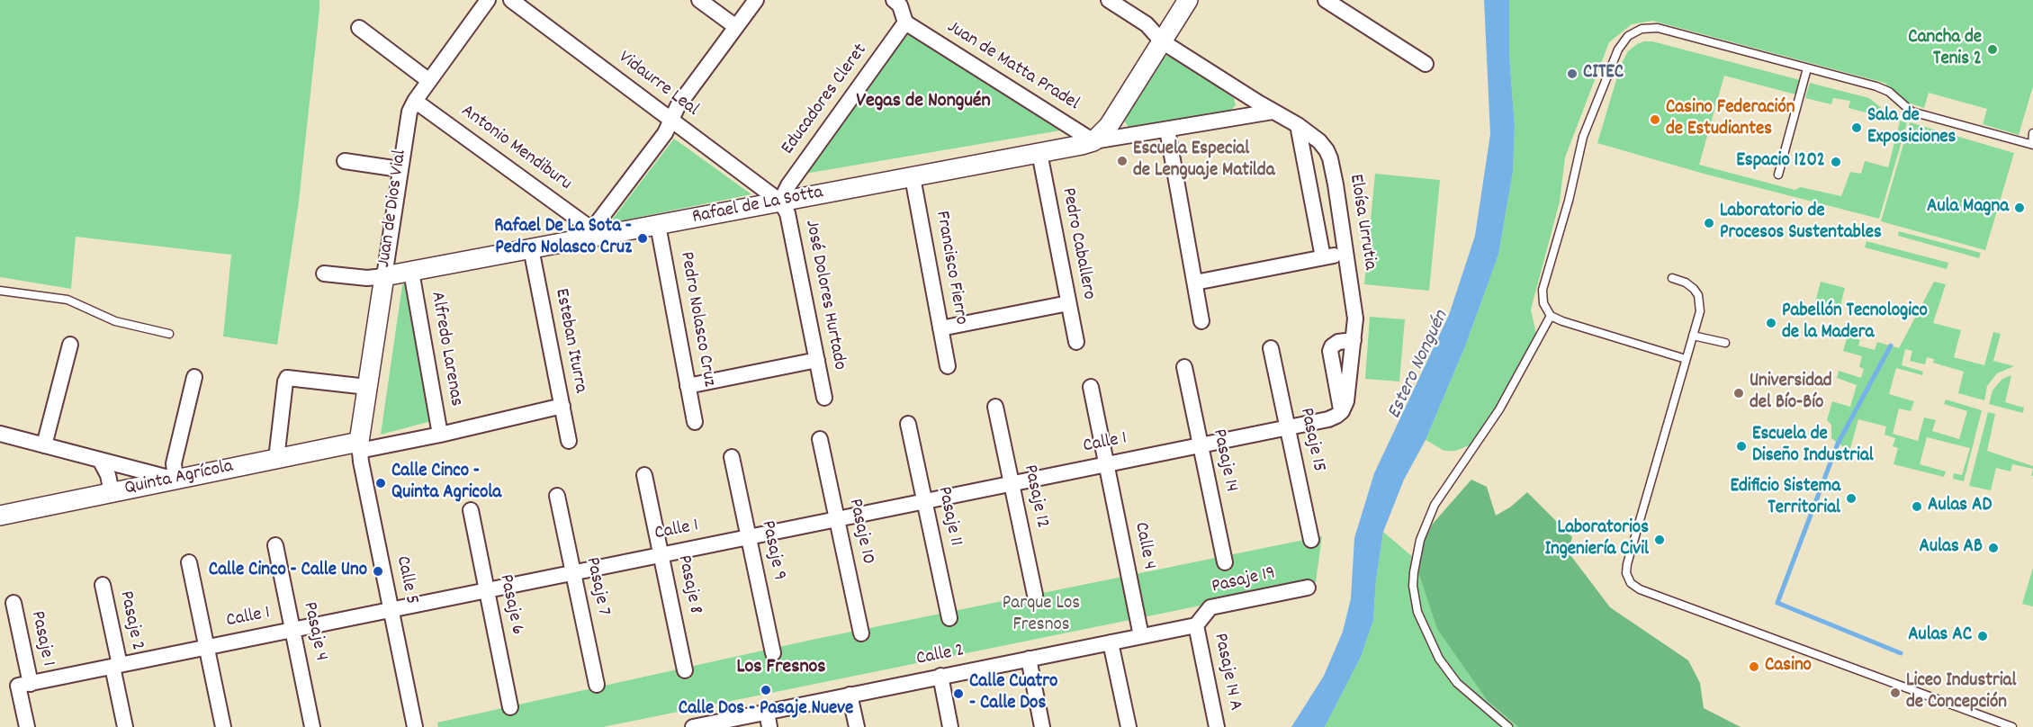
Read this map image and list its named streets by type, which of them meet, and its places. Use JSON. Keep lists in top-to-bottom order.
{
  "streets": {
    "street": [
      "Juan de Matta Pradel",
      "Vidaurre Leal",
      "Educadores Cleret",
      "Antonio Mendiburu",
      "Rafael de La Sotta",
      "Juan de Dios Vial",
      "Eloísa Urrutia",
      "Pedro Caballero",
      "Francisco Fierro",
      "José Dolores Hurtado",
      "Pedro Nolasco Cruz",
      "Esteban Iturra",
      "Alfredo Larenas",
      "Pasaje 15",
      "Calle 1",
      "Pasaje 14",
      "Quinta Agrícola",
      "Pasaje 12",
      "Pasaje 11",
      "Pasaje 10",
      "Calle 4",
      "Pasaje 9",
      "Calle 5",
      "Pasaje 19",
      "Pasaje 8",
      "Pasaje 7",
      "Pasaje 6",
      "Pasaje 2",
      "Pasaje 4",
      "Pasaje 1",
      "Calle 2",
      "Pasaje 14 A"
    ]
  },
  "crossings": [
    ["Juan de Matta Pradel", "Educadores Cleret"],
    ["Juan de Matta Pradel", "Rafael de La Sotta"],
    ["Vidaurre Leal", "Educadores Cleret"],
    ["Vidaurre Leal", "Rafael de La Sotta"],
    ["Vidaurre Leal", "José Dolores Hurtado"],
    ["Educadores Cleret", "Rafael de La Sotta"],
    ["Educadores Cleret", "José Dolores Hurtado"],
    ["Antonio Mendiburu", "Rafael de La Sotta"],
    ["Antonio Mendiburu", "Juan de Dios Vial"],
    ["Rafael de La Sotta", "Juan de Dios Vial"],
    ["Rafael de La Sotta", "Eloísa Urrutia"],
    ["Rafael de La Sotta", "Pedro Caballero"],
    ["Rafael de La Sotta", "Francisco Fierro"],
    ["Rafael de La Sotta", "José Dolores Hurtado"],
    ["Rafael de La Sotta", "Pedro Nolasco Cruz"],
    ["Rafael de La Sotta", "Esteban Iturra"],
    ["Rafael de La Sotta", "Alfredo Larenas"],
    ["Juan de Dios Vial", "Quinta Agrícola"],
    ["Juan de Dios Vial", "Calle 5"],
    ["Esteban Iturra", "Quinta Agrícola"],
    ["Alfredo Larenas", "Quinta Agrícola"],
    ["Pasaje 15", "Calle 1"],
    ["Calle 1", "Pasaje 14"],
    ["Calle 1", "Pasaje 12"],
    ["Calle 1", "Pasaje 11"],
    ["Calle 1", "Pasaje 10"],
    ["Calle 1", "Calle 4"],
    ["Calle 1", "Pasaje 9"],
    ["Calle 1", "Calle 5"],
    ["Calle 1", "Pasaje 8"],
    ["Calle 1", "Pasaje 7"],
    ["Calle 1", "Pasaje 6"],
    ["Calle 1", "Pasaje 2"],
    ["Calle 1", "Pasaje 4"],
    ["Calle 1", "Pasaje 1"],
    ["Quinta Agrícola", "Calle 5"],
    ["Calle 4", "Calle 2"],
    ["Pasaje 19", "Calle 2"],
    ["Pasaje 19", "Pasaje 14 A"],
    ["Calle 2", "Pasaje 14 A"]
  ],
  "districts": ["Vegas de Nonguén", "Los Fresnos"],
  "water": ["Estero Nonguén"],
  "parks": ["Parque Los Fresnos"],
  "places": [
    "Cancha de Tenis 2",
    "CITEC",
    "Casino Federación de Estudiantes",
    "Sala de Exposiciones",
    "Escuela Especial de Lenguaje Matilda",
    "Espacio 1202",
    "Aula Magna",
    "Laboratorio de Procesos Sustentables",
    "Rafael De La Sota - Pedro Nolasco Cruz",
    "Pabellón Tecnologico de la Madera",
    "Universidad del Bío-Bío",
    "Escuela de Diseño Industrial",
    "Calle Cinco - Quinta Agricola",
    "Edificio Sistema Territorial",
    "Aulas AD",
    "Laboratorios Ingeniería Civil",
    "Aulas AB",
    "Calle Cinco - Calle Uno",
    "Aulas AC",
    "Casino",
    "Calle Dos - Pasaje Nueve",
    "Liceo Industrial de Concepción",
    "Calle Cuatro - Calle Dos"
  ]
}
